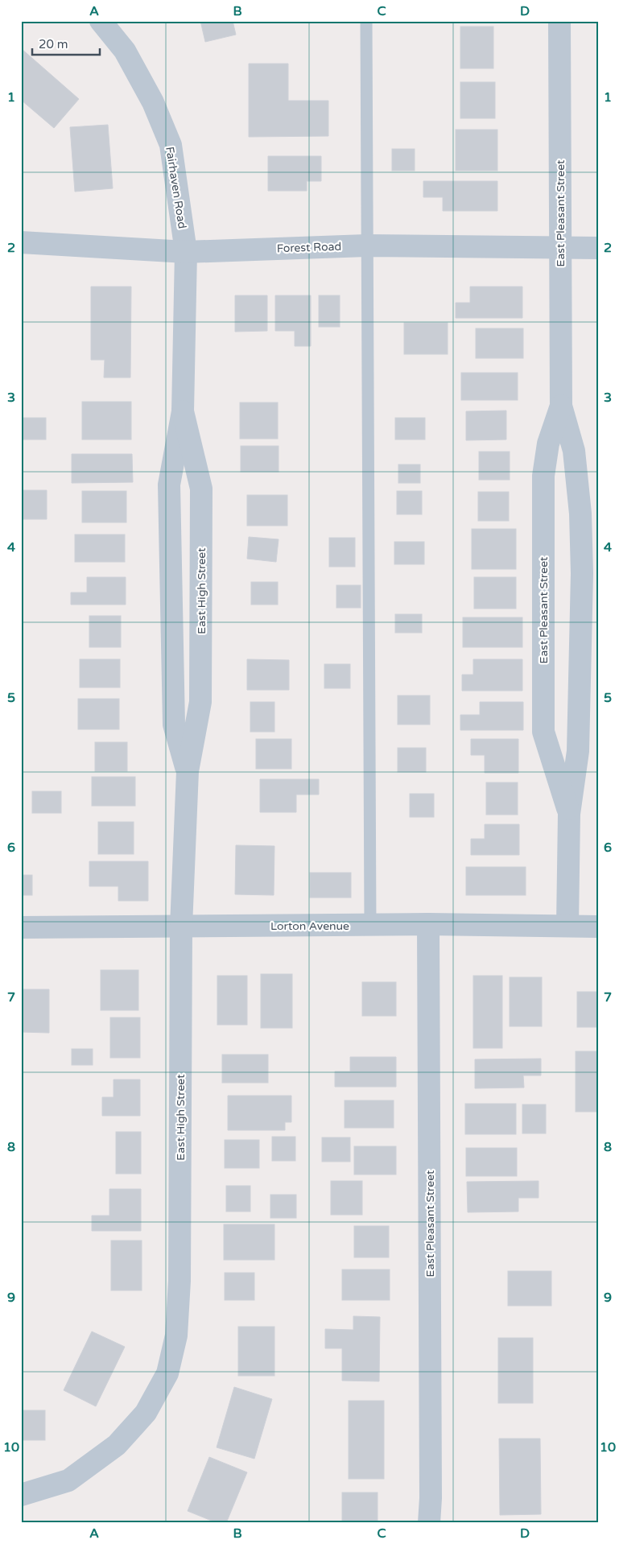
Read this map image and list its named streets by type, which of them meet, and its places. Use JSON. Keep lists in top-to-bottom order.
{
  "streets": {
    "street": [
      "Fairhaven Road",
      "East Pleasant Street",
      "Forest Road",
      "East High Street",
      "Lorton Avenue"
    ]
  },
  "crossings": [
    ["Fairhaven Road", "Forest Road"],
    ["Fairhaven Road", "East High Street"],
    ["East Pleasant Street", "Forest Road"],
    ["East Pleasant Street", "Lorton Avenue"],
    ["Forest Road", "East High Street"],
    ["East High Street", "Lorton Avenue"]
  ],
  "scale_bar": "20 m",
  "grid": {
    "columns": [
      "A",
      "B",
      "C",
      "D"
    ],
    "rows": [
      "1",
      "2",
      "3",
      "4",
      "5",
      "6",
      "7",
      "8",
      "9",
      "10"
    ]
  }
}
